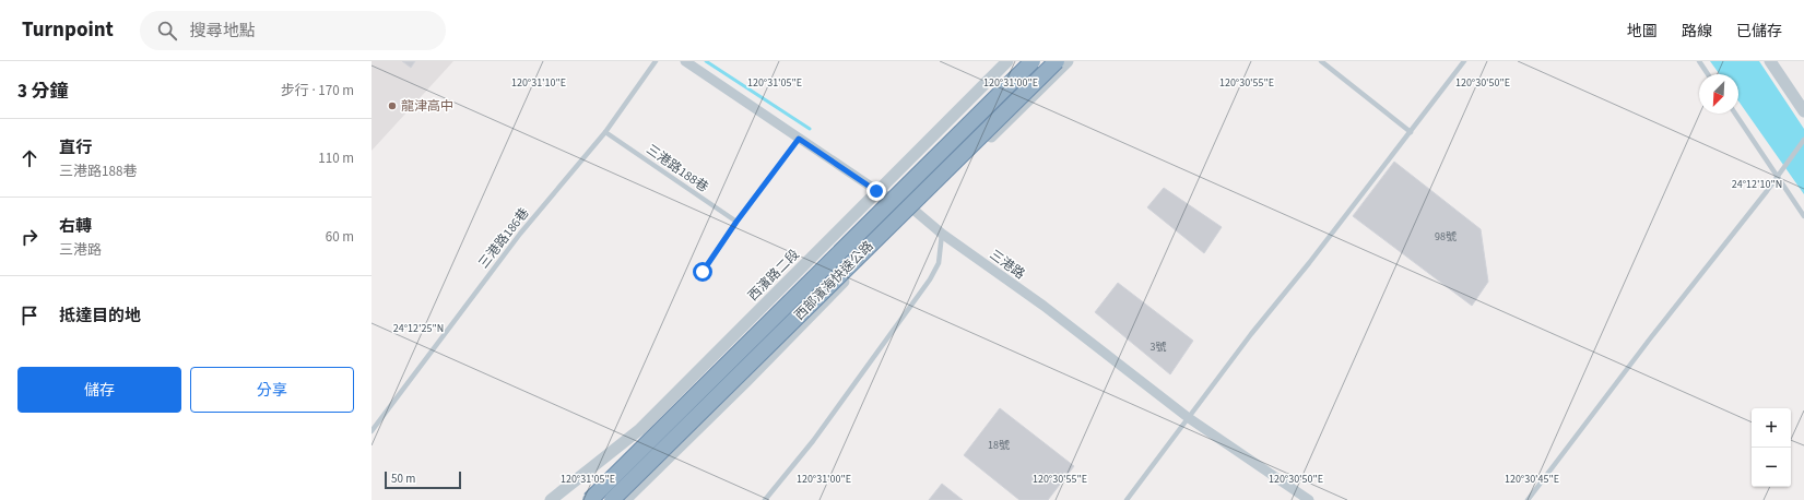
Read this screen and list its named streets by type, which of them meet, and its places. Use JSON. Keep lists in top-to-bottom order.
{
  "streets": {
    "highway": ["西部濱海快速公路"],
    "street": ["三港路", "西濱路二段"],
    "lane": ["三港路188巷", "三港路186巷"]
  },
  "crossings": [
    ["三港路188巷", "三港路186巷"],
    ["三港路", "西濱路二段"]
  ],
  "places": ["龍津高中"],
  "house_numbers": ["98號", "3號", "18號"],
  "scale_bar": "50 m",
  "north": "bottom left",
  "page": {
    "header": "Turnpoint",
    "search": "搜尋地點",
    "nav": ["地圖", "路線", "已儲存"],
    "heading": ["3 分鐘", "步行 · 170 m"],
    "list": [
      ["直行", "三港路188巷", "110 m"],
      ["右轉", "三港路", "60 m"],
      "抵達目的地"
    ],
    "buttons": ["儲存", "分享"],
    "map_buttons": ["+", "−"],
    "scale": "50 m"
  },
  "coordinates": [
    "120°30'55\"E",
    "120°30'50\"E",
    "120°31'10\"E",
    "120°31'05\"E",
    "120°31'00\"E",
    "24°12'10\"N",
    "24°12'25\"N",
    "120°30'45\"E"
  ]
}
